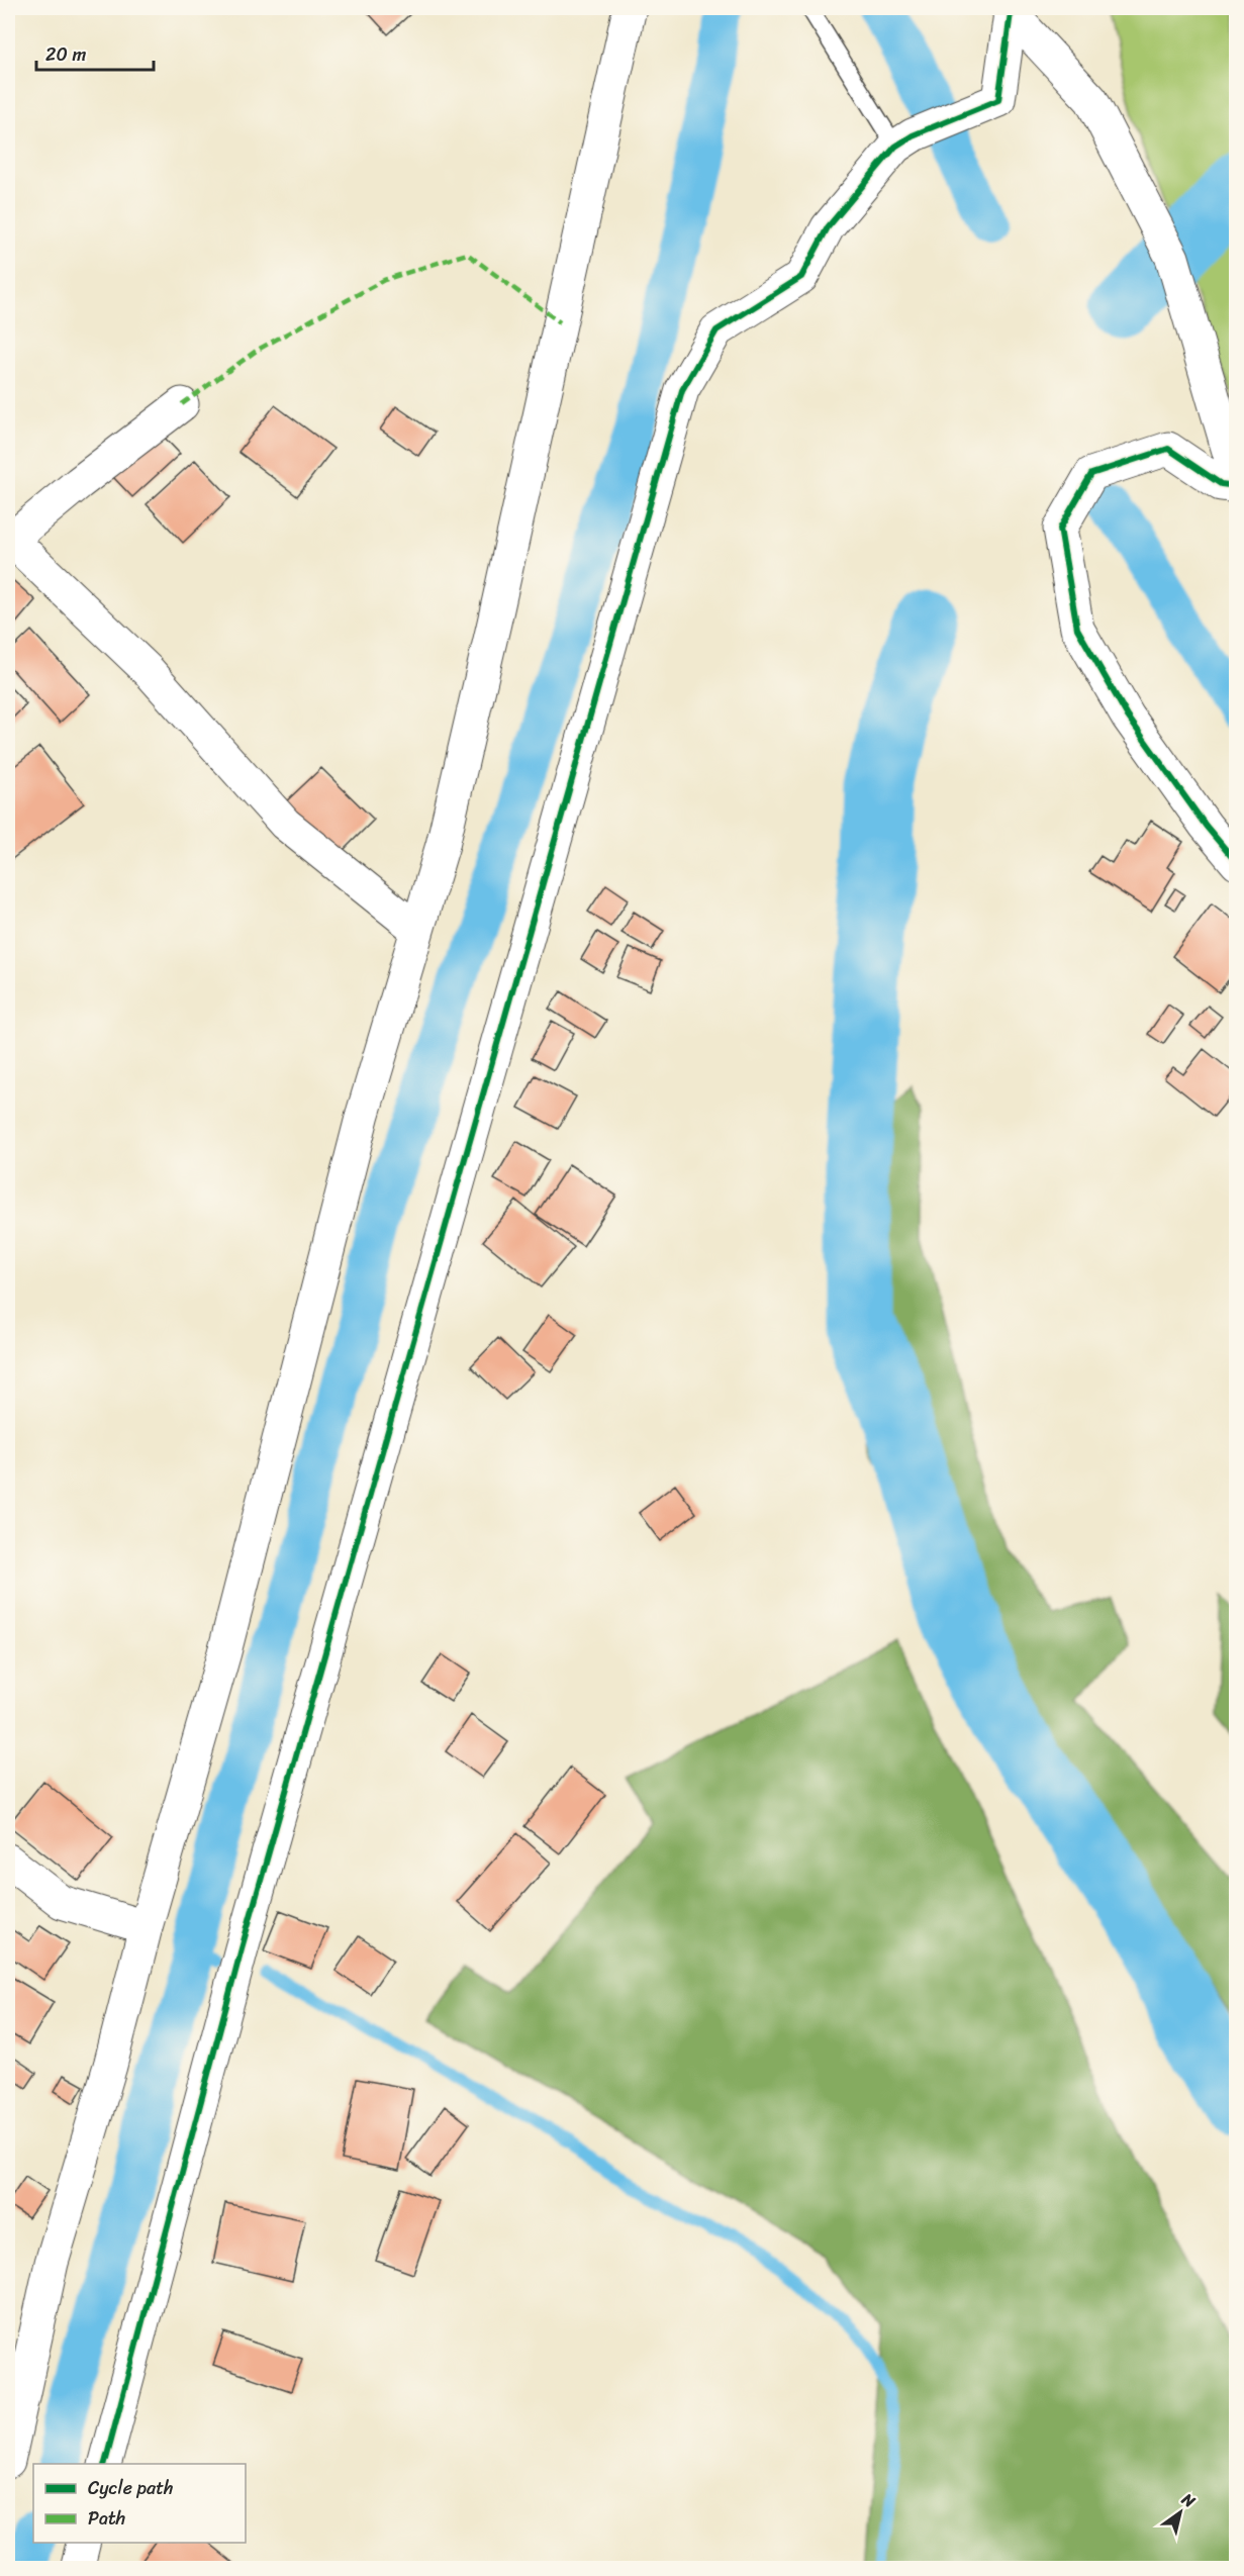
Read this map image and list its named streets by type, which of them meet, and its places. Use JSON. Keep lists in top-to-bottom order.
{
  "legend": ["Cycle path", "Path"],
  "scale_bar": "20 m",
  "north": "top right"
}
